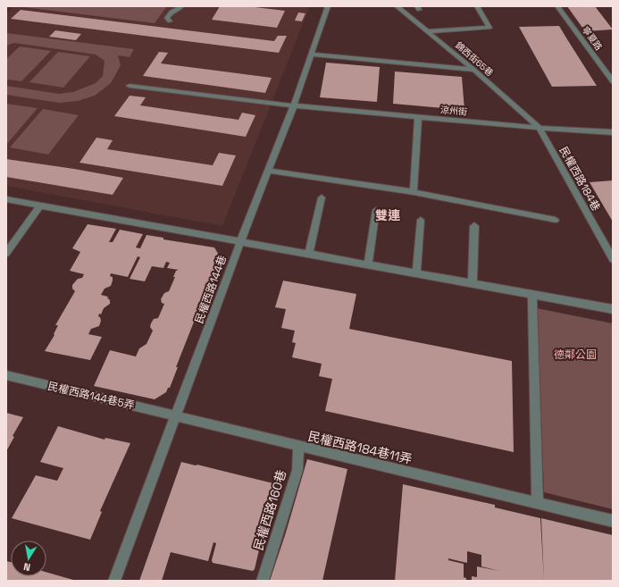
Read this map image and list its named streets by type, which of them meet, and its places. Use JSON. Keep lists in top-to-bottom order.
{
  "streets": {
    "street": [
      "寧夏路",
      "錦西街65巷",
      "涼州街",
      "民權西路184巷",
      "民權西路144巷",
      "民權西路144巷5弄",
      "民權西路184巷11弄",
      "民權西路160巷"
    ]
  },
  "crossings": [
    ["錦西街65巷", "涼州街"],
    ["錦西街65巷", "民權西路184巷"],
    ["涼州街", "民權西路184巷"],
    ["涼州街", "民權西路144巷"],
    ["民權西路144巷", "民權西路144巷5弄"],
    ["民權西路144巷", "民權西路184巷11弄"],
    ["民權西路144巷5弄", "民權西路184巷11弄"],
    ["民權西路184巷11弄", "民權西路160巷"]
  ],
  "districts": ["雙連"],
  "parks": ["德鄰公園"],
  "north": "bottom"
}
